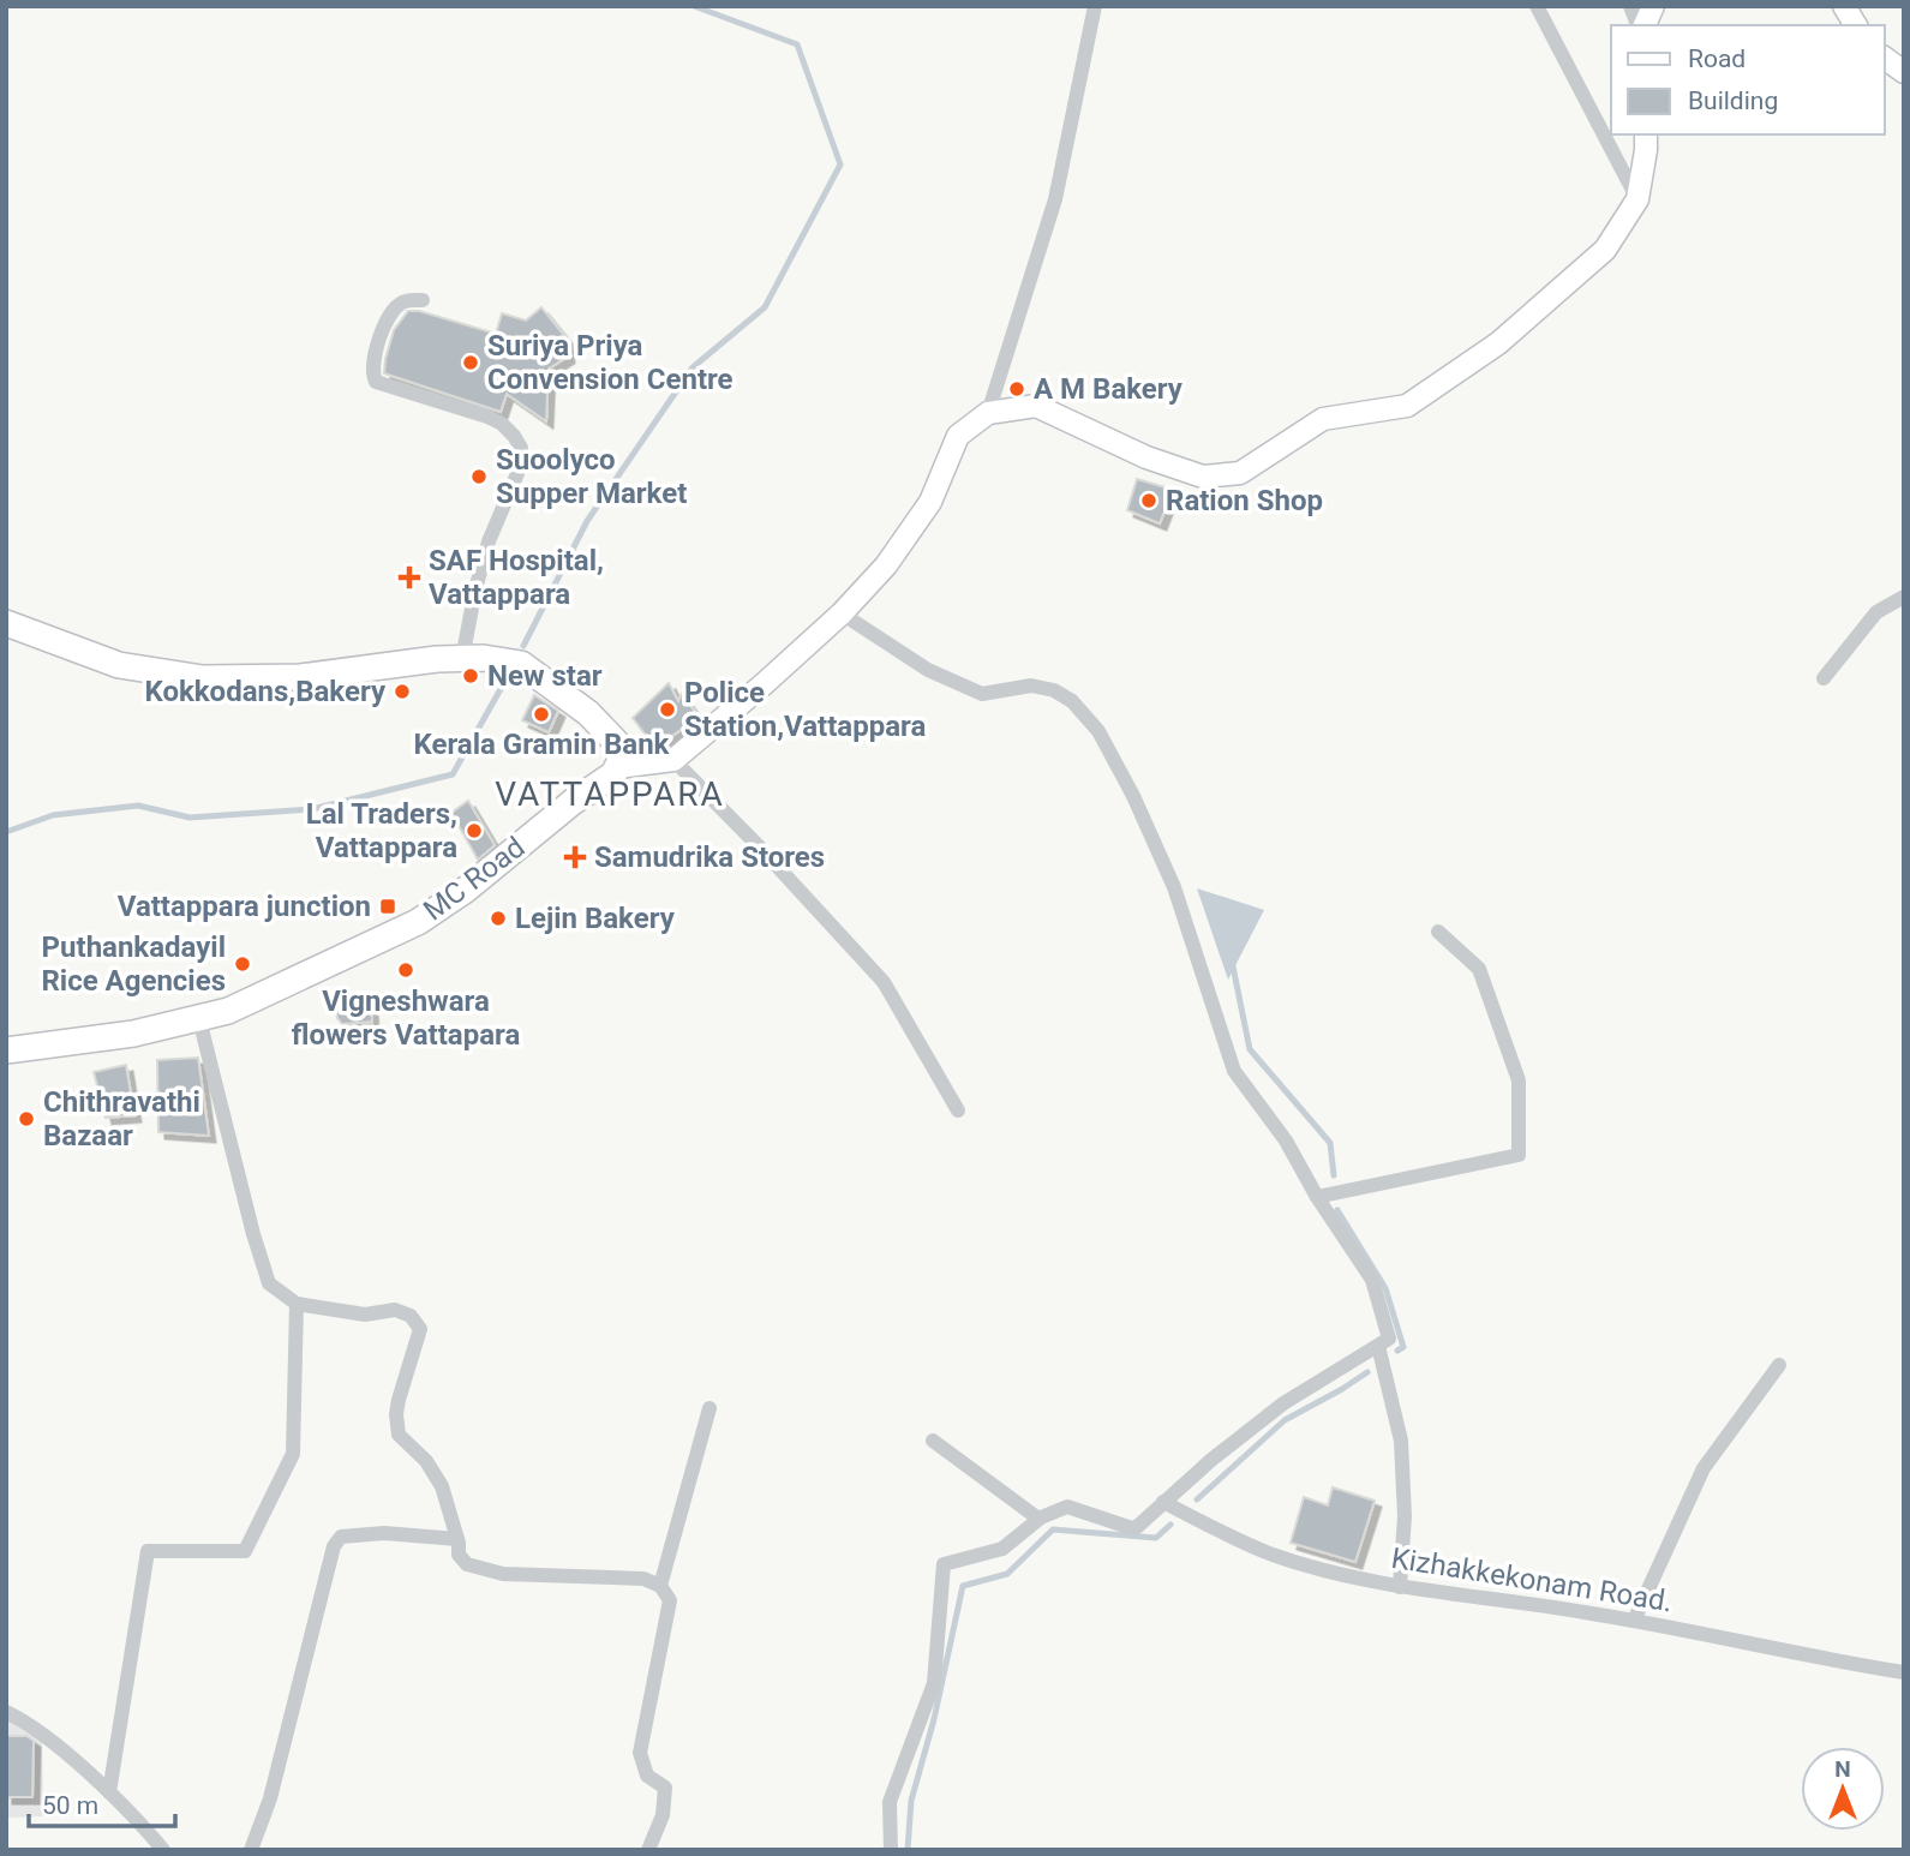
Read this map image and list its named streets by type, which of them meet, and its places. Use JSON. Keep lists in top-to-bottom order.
{
  "streets": {
    "main road": ["MC Road"],
    "street": ["Kizhakkekonam Road."]
  },
  "districts": ["VATTAPPARA"],
  "places": {
    "other": [
      "Suriya Priya Convension Centre",
      "A M Bakery",
      "Suoolyco Supper Market",
      "Ration Shop",
      "New star",
      "Kokkodans,Bakery",
      "Police Station,Vattappara",
      "Kerala Gramin Bank",
      "Lal Traders, Vattappara",
      "Lejin Bakery",
      "Puthankadayil Rice Agencies",
      "Vigneshwara flowers Vattapara",
      "Chithravathi Bazaar"
    ],
    "health": ["SAF Hospital, Vattappara", "Samudrika Stores"],
    "transit": ["Vattappara junction"]
  },
  "legend": ["Road", "Building"],
  "scale_bar": "50 m",
  "north": "top"
}
